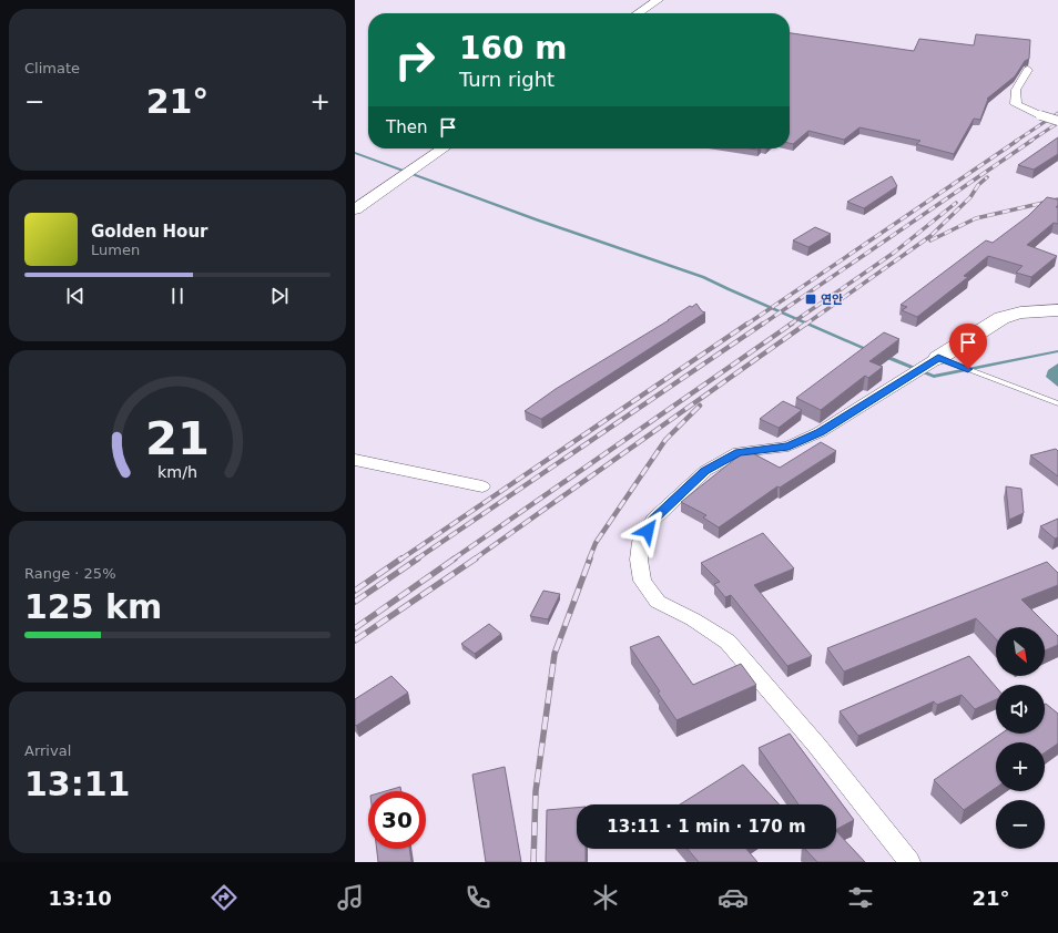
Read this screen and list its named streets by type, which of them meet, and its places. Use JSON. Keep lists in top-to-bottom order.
{
  "places": {
    "transit": ["연안"]
  },
  "north": "bottom right",
  "page": {
    "tile": [
      "Climate",
      ["Range · 25%", "125 km"],
      ["Arrival", "13:11"]
    ],
    "turn": ["160 m", "Turn right"],
    "heat": ["−", "21°", "+"],
    "then": "Then",
    "song": ["Golden Hour", "Lumen"],
    "map_buttons": ["+", "−"],
    "limit": "30",
    "trip": "13:11 · 1 min · 170 m",
    "tabs": ["13:10", "21°"],
    "gauge": ["21", "km/h"]
  }
}
